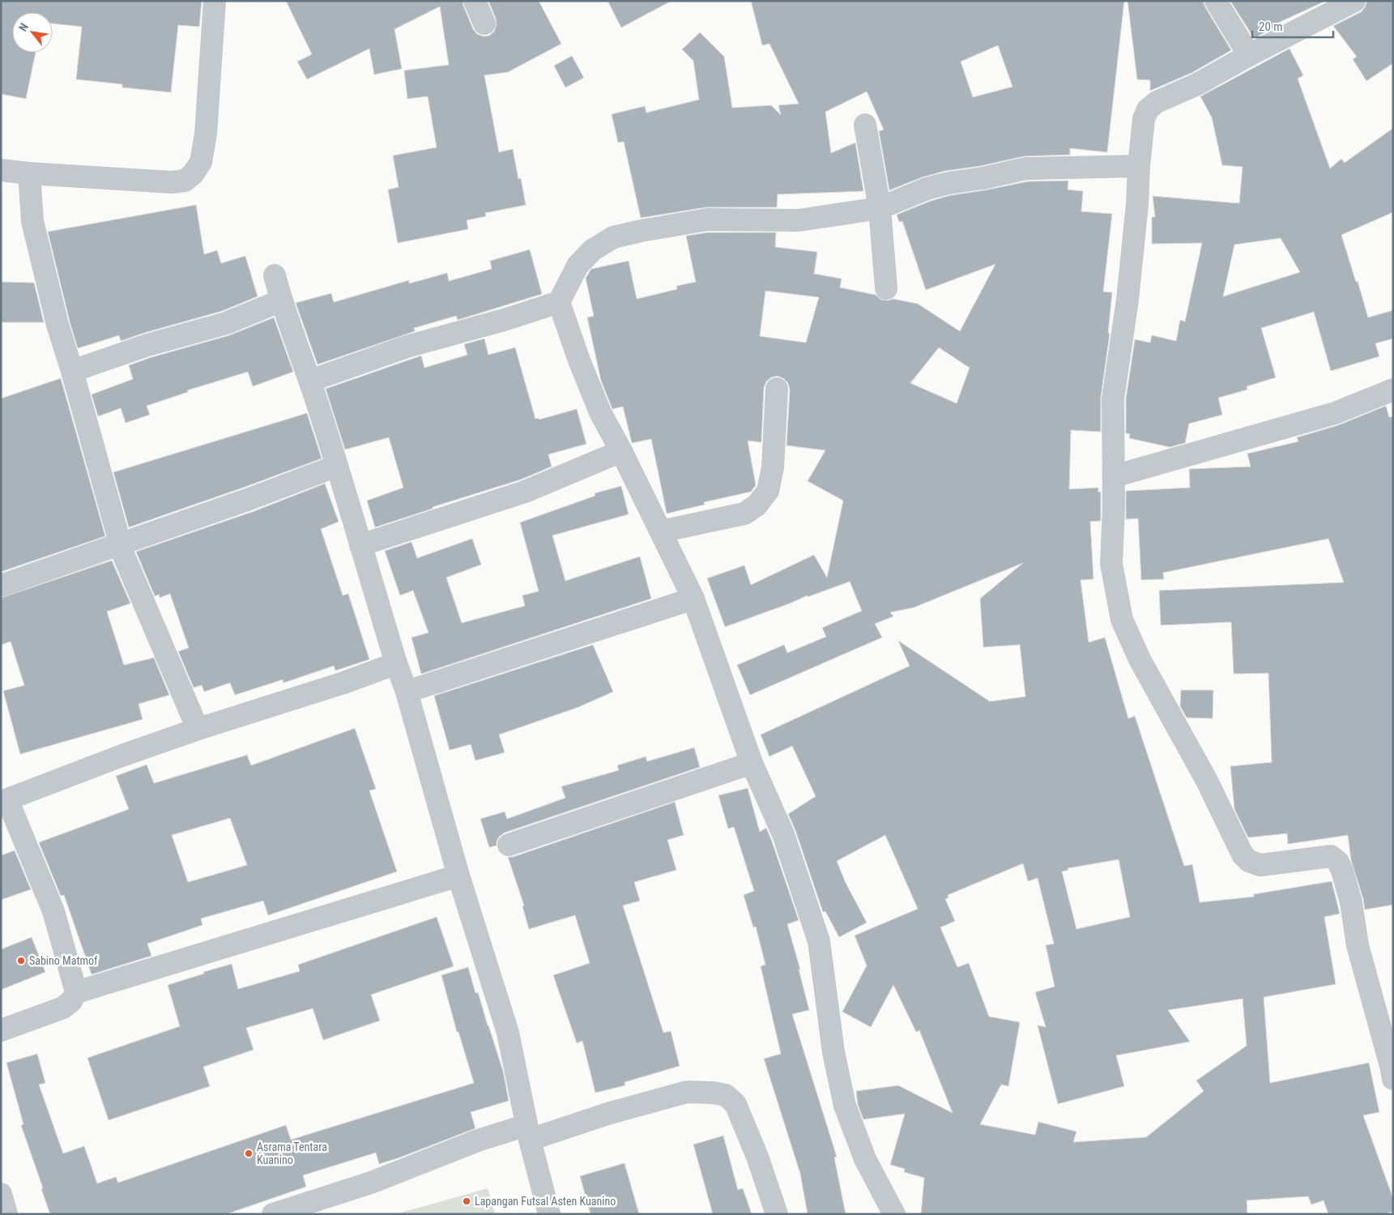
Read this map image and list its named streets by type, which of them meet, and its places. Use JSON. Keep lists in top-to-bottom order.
{
  "places": ["Sabino Matmof", "Asrama Tentara Kuanino", "Lapangan Futsal Asten Kuanino"],
  "scale_bar": "20 m",
  "north": "top left"
}
